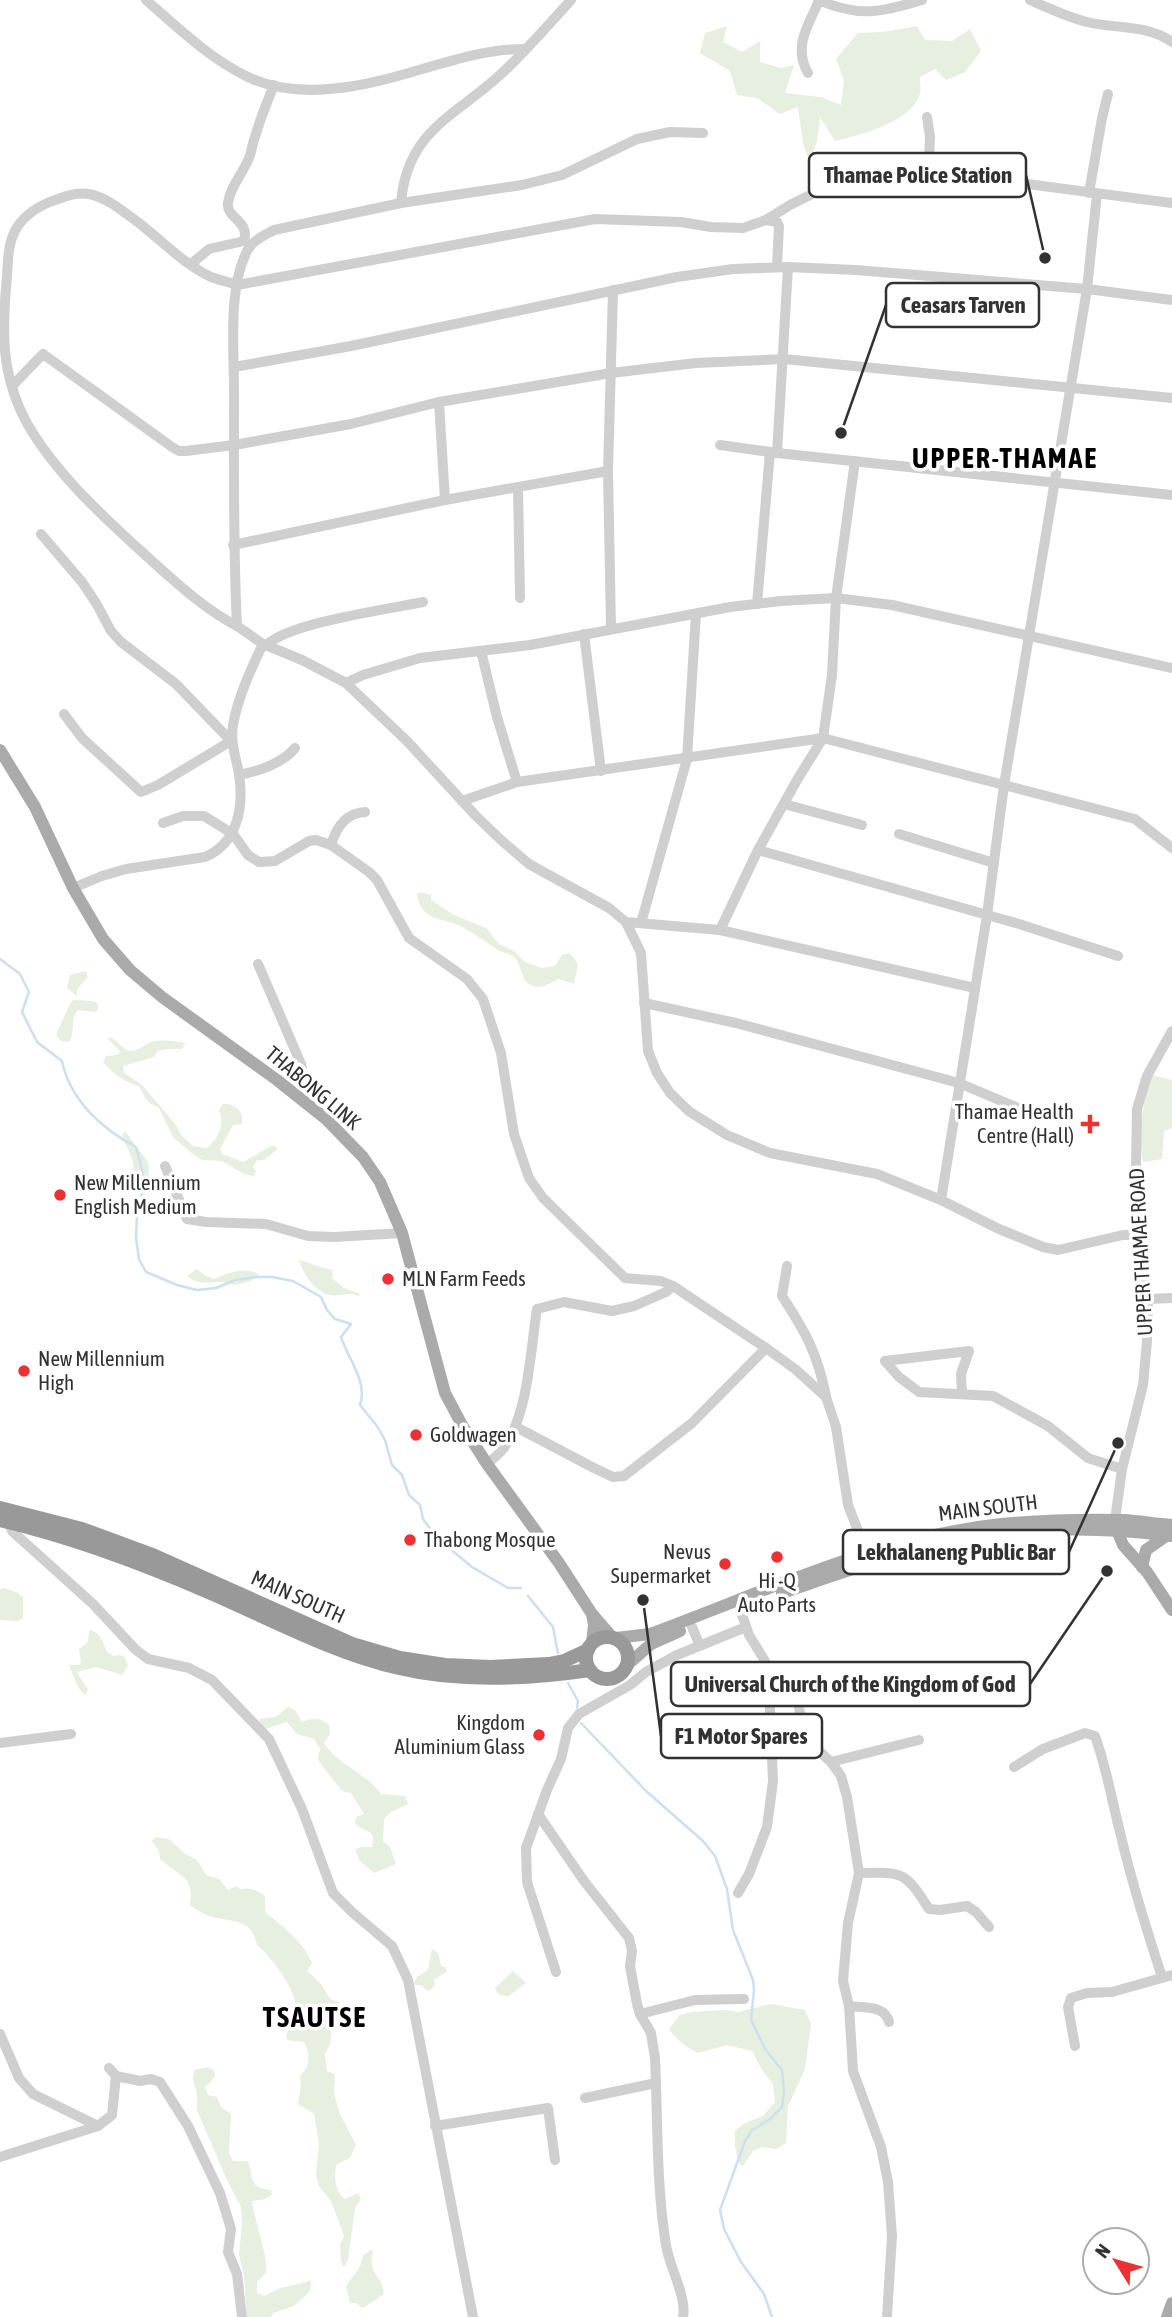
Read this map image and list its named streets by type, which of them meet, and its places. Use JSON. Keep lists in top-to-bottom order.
{
  "streets": {
    "highway": ["MAIN SOUTH"],
    "main road": ["THABONG LINK"],
    "street": ["UPPER THAMAE ROAD"]
  },
  "crossings": [
    ["THABONG LINK", "MAIN SOUTH"],
    ["UPPER THAMAE ROAD", "MAIN SOUTH"]
  ],
  "districts": ["UPPER-THAMAE", "TSAUTSE"],
  "places": {
    "other": [
      "Thamae Police Station",
      "Ceasars Tarven",
      "New Millennium English Medium",
      "MLN Farm Feeds",
      "New Millennium High",
      "Goldwagen",
      "Lekhalaneng Public Bar",
      "Thabong Mosque",
      "Hi -Q Auto Parts",
      "Nevus Supermarket",
      "Universal Church of the Kingdom of God",
      "F1 Motor Spares",
      "Kingdom Aluminium Glass"
    ],
    "health": ["Thamae Health Centre (Hall)"]
  },
  "north": "top left"
}
